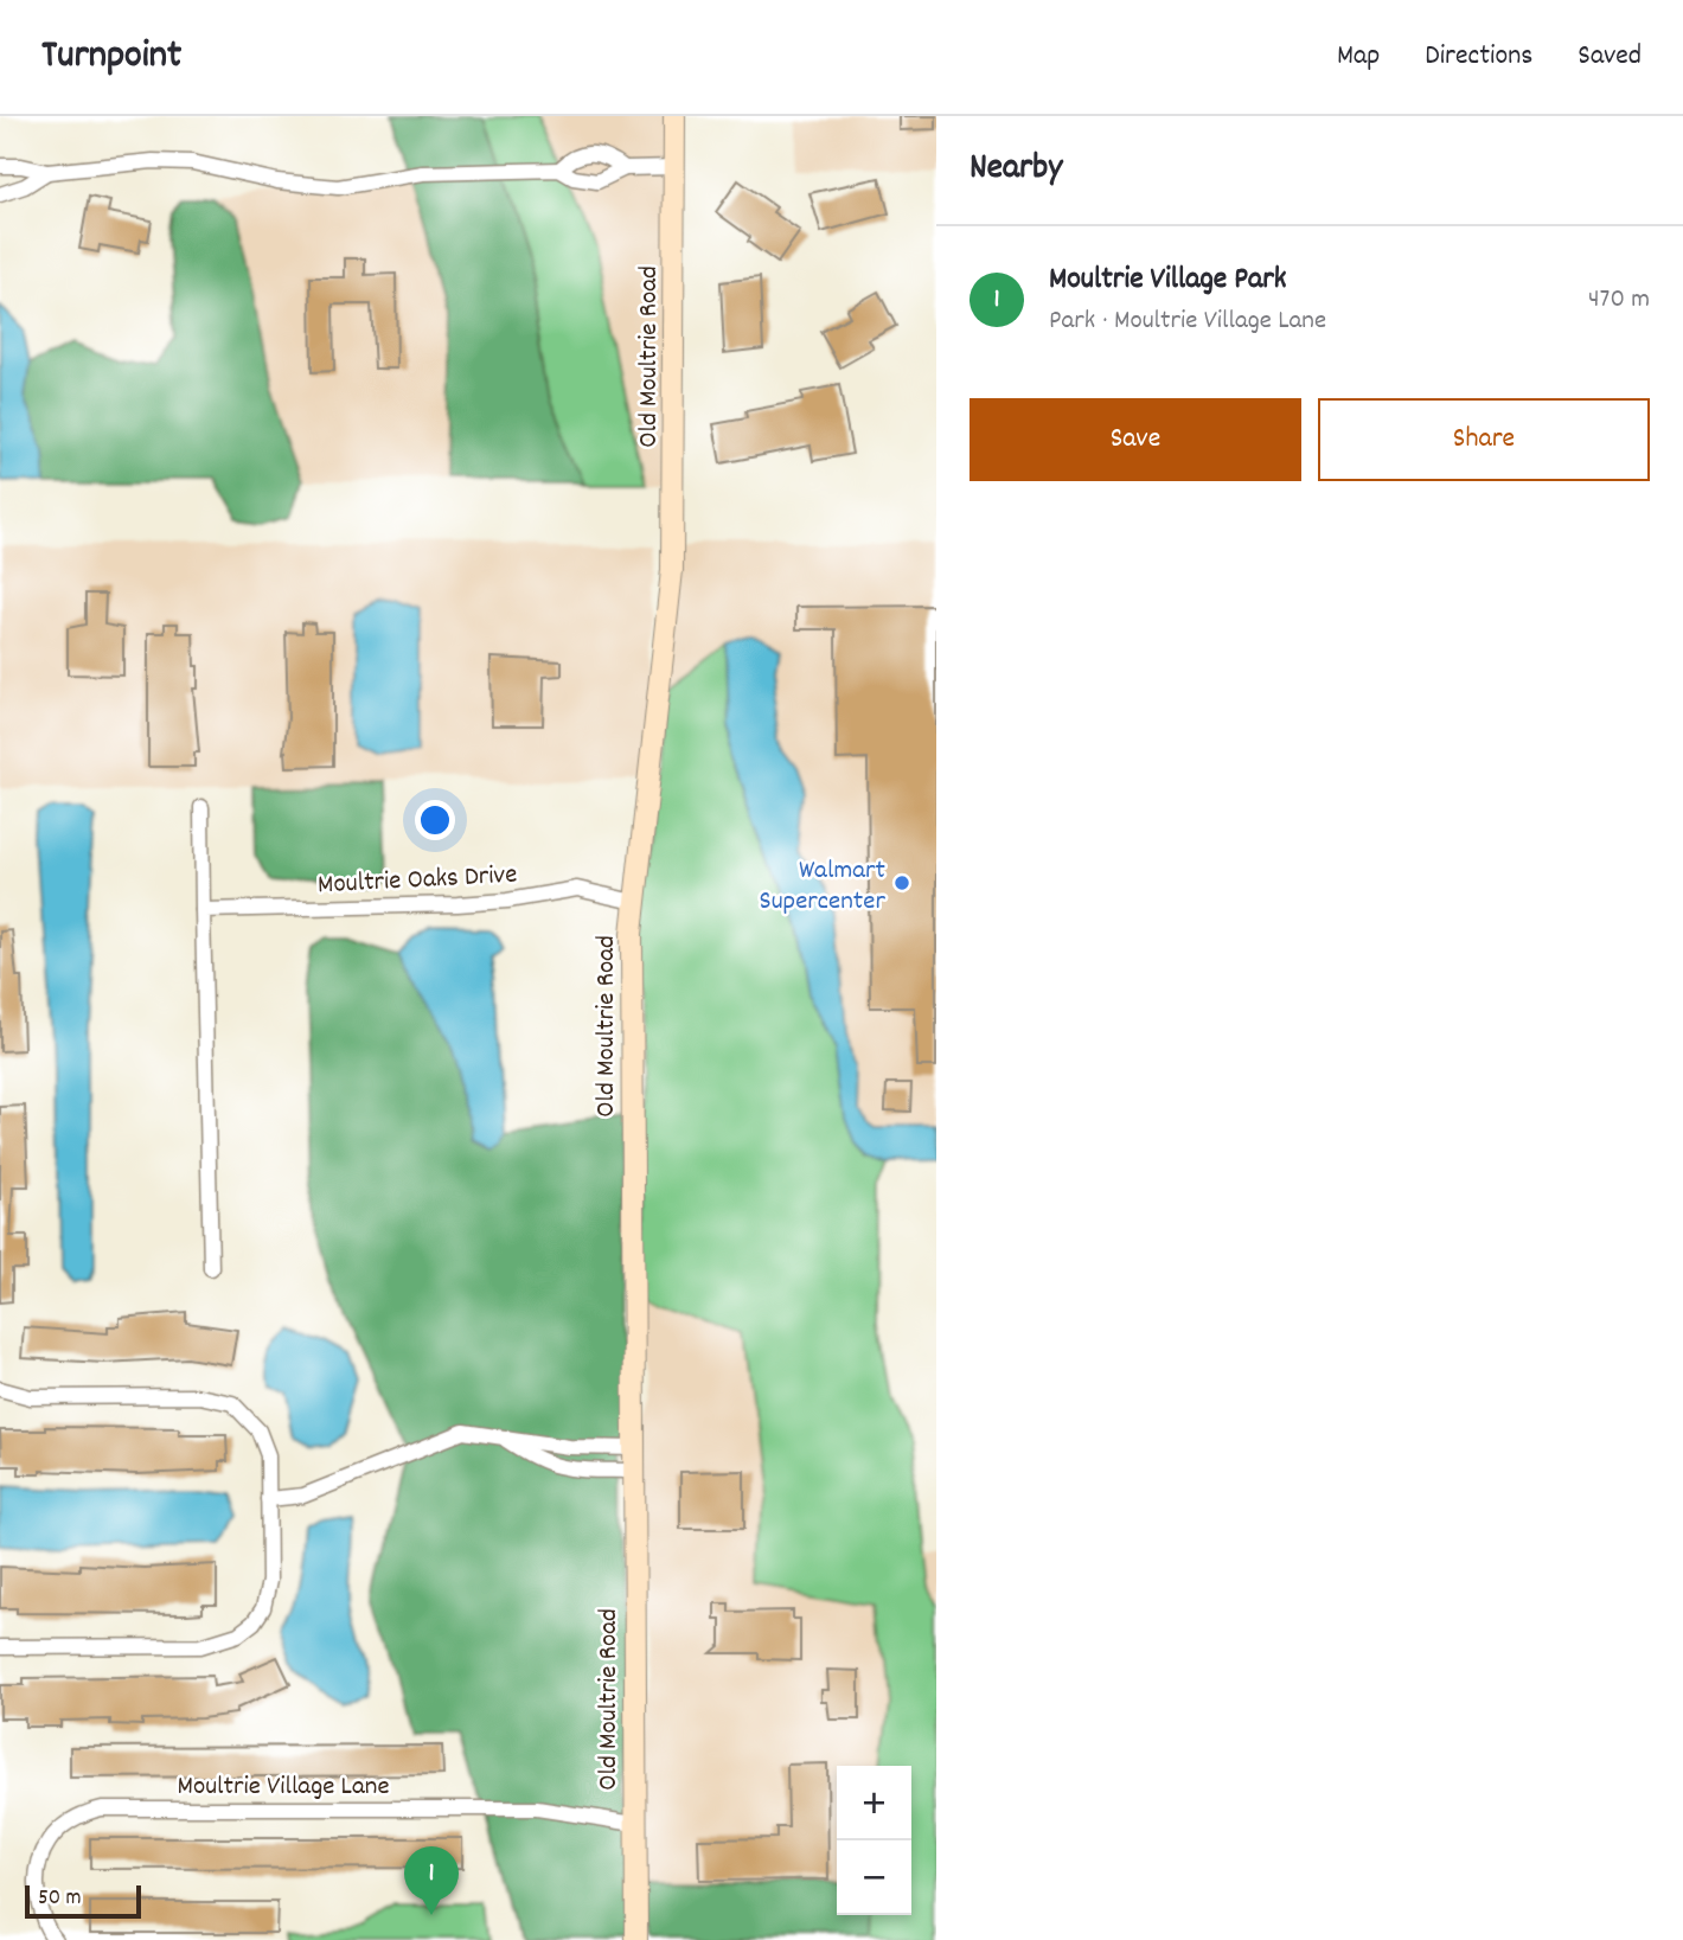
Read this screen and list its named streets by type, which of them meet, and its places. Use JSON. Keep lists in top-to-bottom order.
{
  "streets": {
    "main road": ["Old Moultrie Road"],
    "street": ["Moultrie Oaks Drive", "Moultrie Village Lane"]
  },
  "crossings": [
    ["Old Moultrie Road", "Moultrie Oaks Drive"],
    ["Old Moultrie Road", "Moultrie Village Lane"]
  ],
  "places": ["Walmart Supercenter"],
  "scale_bar": "50 m",
  "page": {
    "header": "Turnpoint",
    "nav": ["Map", "Directions", "Saved"],
    "heading": "Nearby",
    "list": [
      {
        "mark": "1",
        "name": "Moultrie Village Park",
        "note": "Park · Moultrie Village Lane",
        "value": "470 m"
      }
    ],
    "buttons": ["Save", "Share"],
    "map_buttons": ["+", "−"],
    "pins": "1",
    "scale": "50 m"
  }
}
